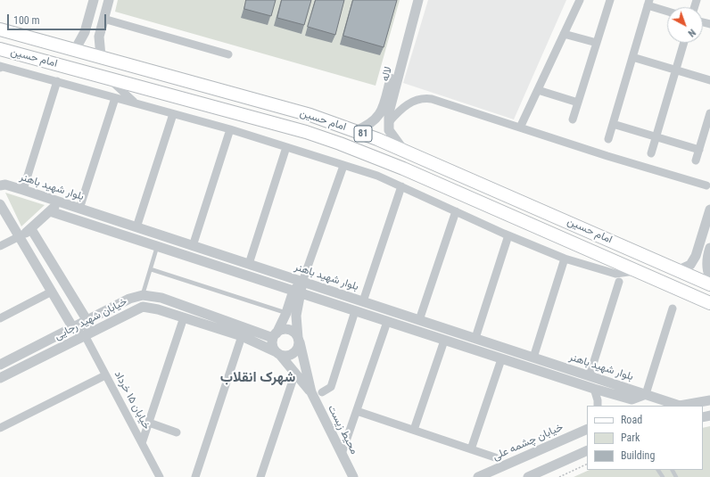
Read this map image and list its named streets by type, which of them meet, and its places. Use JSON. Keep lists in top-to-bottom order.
{
  "streets": {
    "main road": ["امام حسین", "81"],
    "street": [
      "لاله",
      "بلوار شهید باهنر",
      "خیابان شهید رجایی",
      "خیابان ۱۵ خرداد",
      "محیط زیست",
      "خیابان چشمه علی"
    ]
  },
  "crossings": [
    ["امام حسین", "لاله"],
    ["بلوار شهید باهنر", "محیط زیست"],
    ["خیابان شهید رجایی", "خیابان ۱۵ خرداد"],
    ["خیابان شهید رجایی", "محیط زیست"]
  ],
  "districts": ["شهرک انقلاب"],
  "legend": ["Road", "Park", "Building"],
  "scale_bar": "100 m",
  "north": "bottom right"
}
